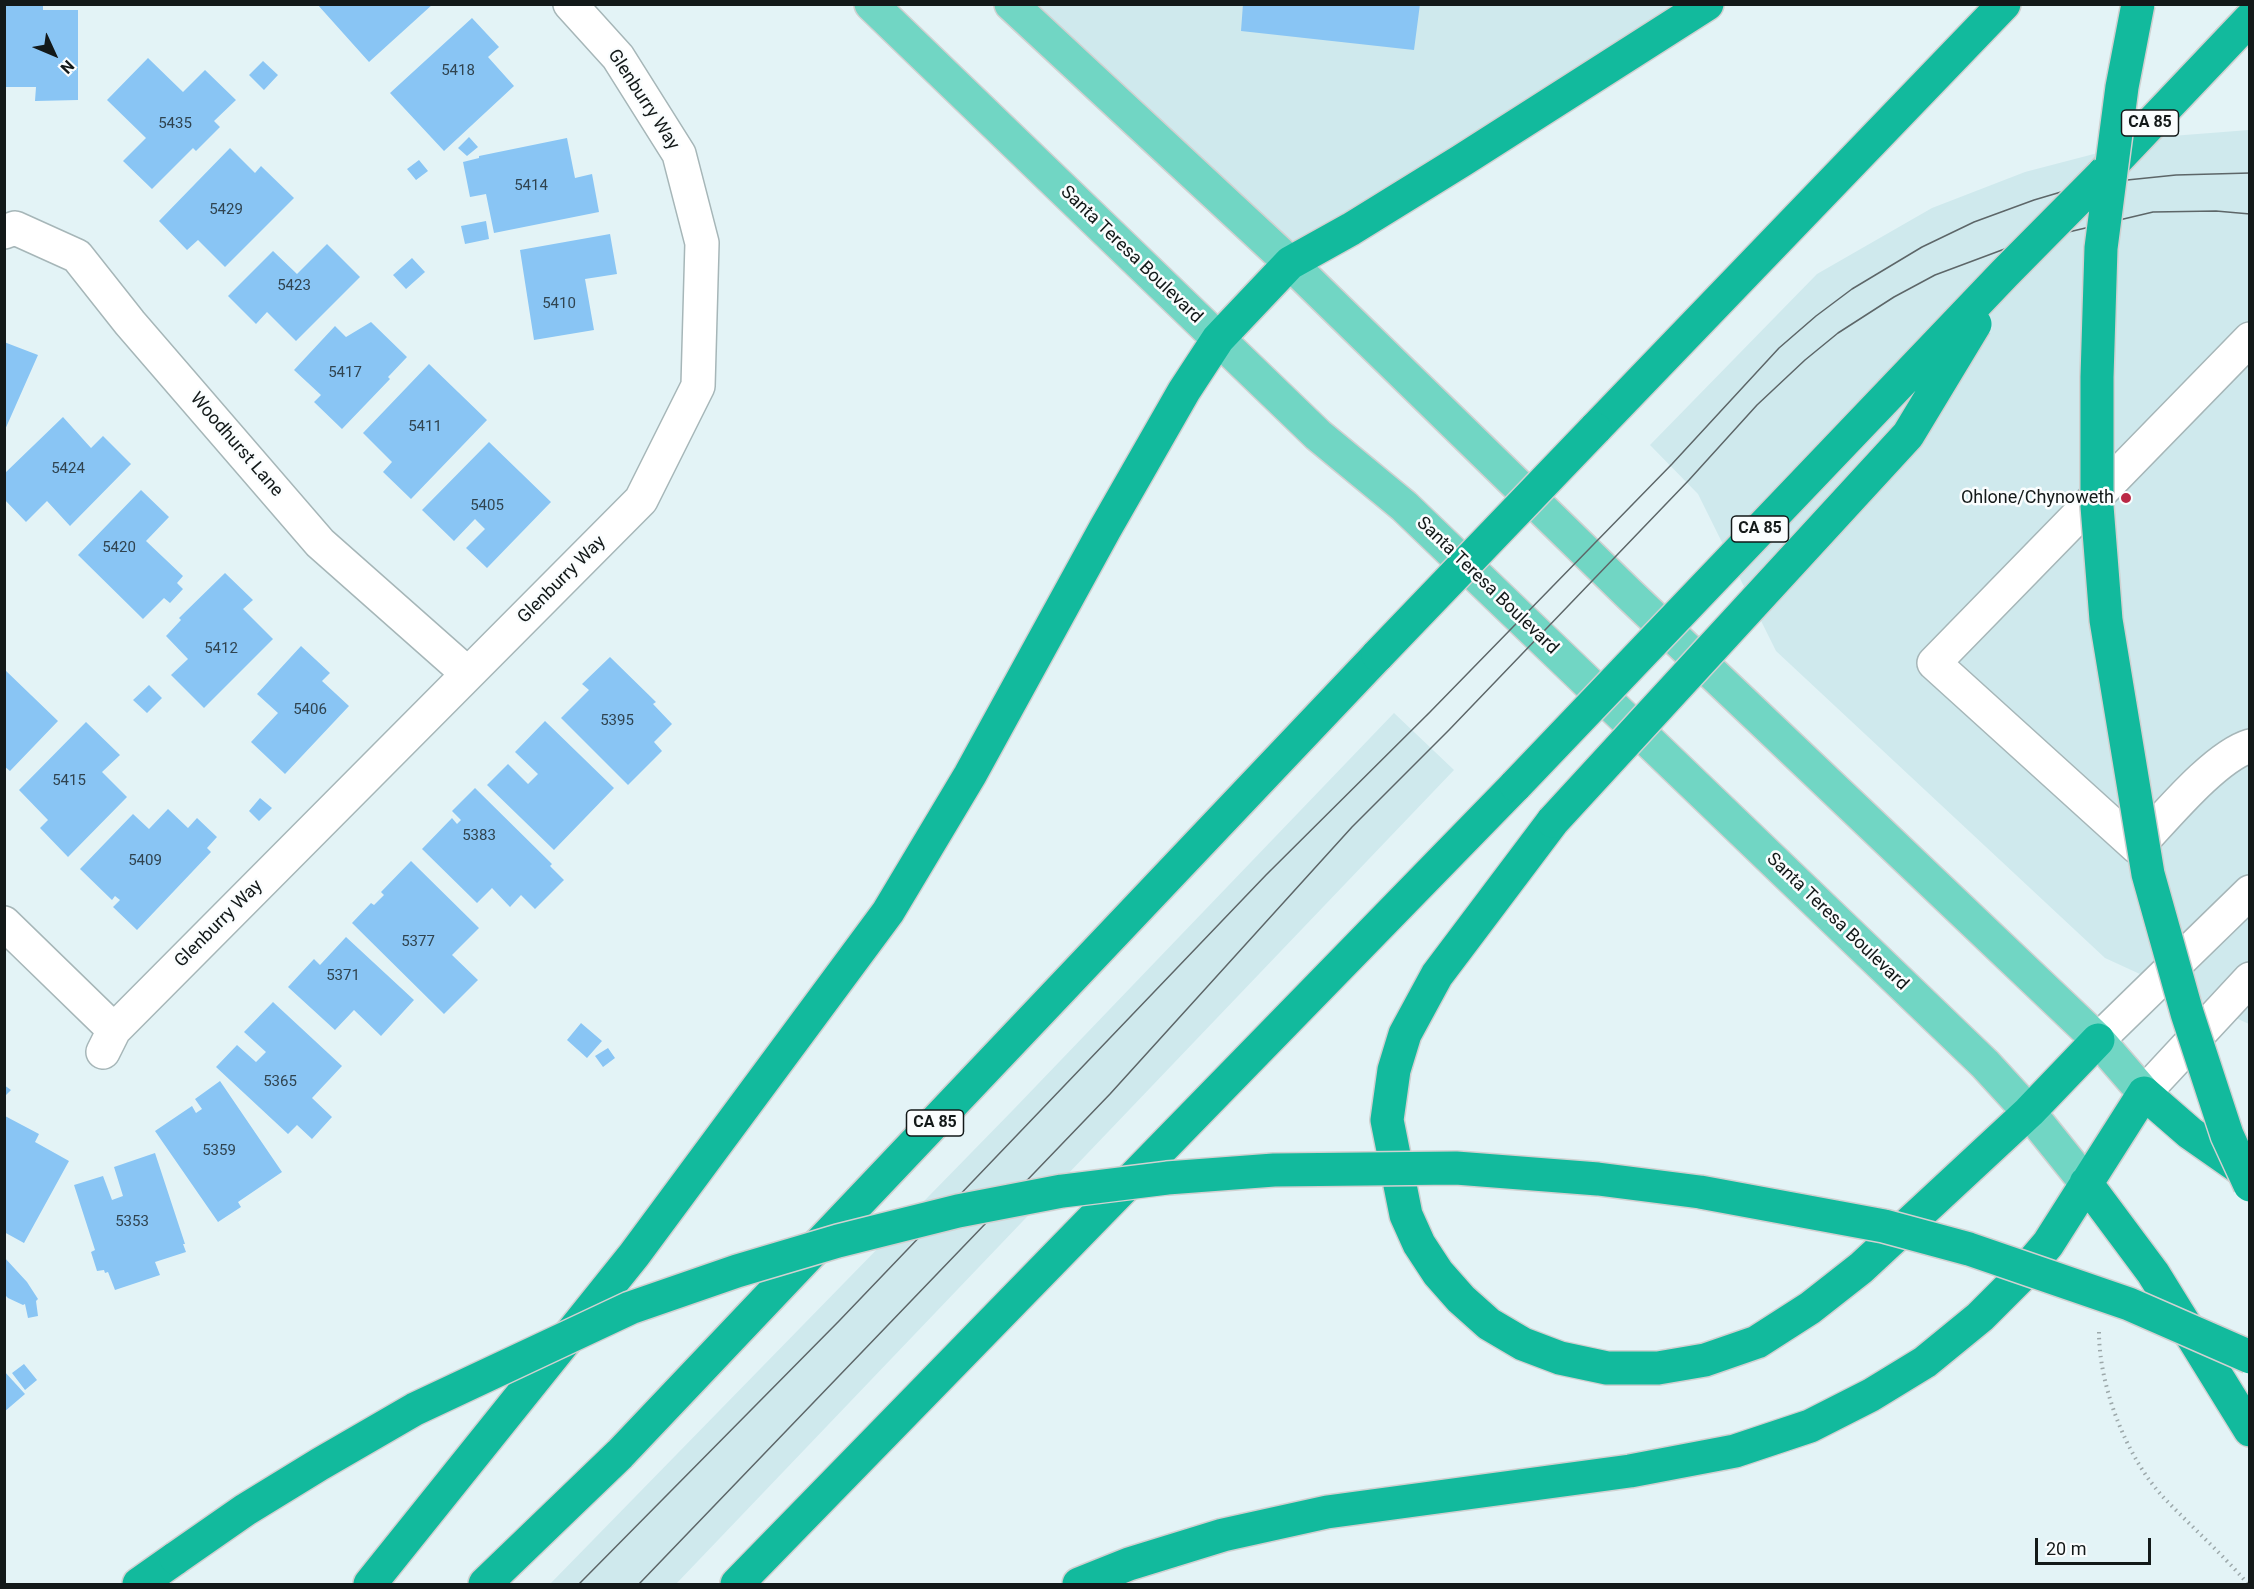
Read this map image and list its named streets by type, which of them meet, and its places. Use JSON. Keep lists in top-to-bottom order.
{
  "streets": {
    "highway": ["CA 85"],
    "main road": ["Santa Teresa Boulevard"],
    "street": ["Glenburry Way", "Woodhurst Lane"]
  },
  "crossings": [
    ["Glenburry Way", "Woodhurst Lane"]
  ],
  "places": ["Ohlone/Chynoweth"],
  "house_numbers": [
    "5418",
    "5435",
    "5414",
    "5429",
    "5423",
    "5410",
    "5417",
    "5411",
    "5424",
    "5405",
    "5420",
    "5412",
    "5406",
    "5395",
    "5415",
    "5383",
    "5409",
    "5377",
    "5371",
    "5365",
    "5359",
    "5353"
  ],
  "scale_bar": "20 m",
  "north": "bottom right"
}
